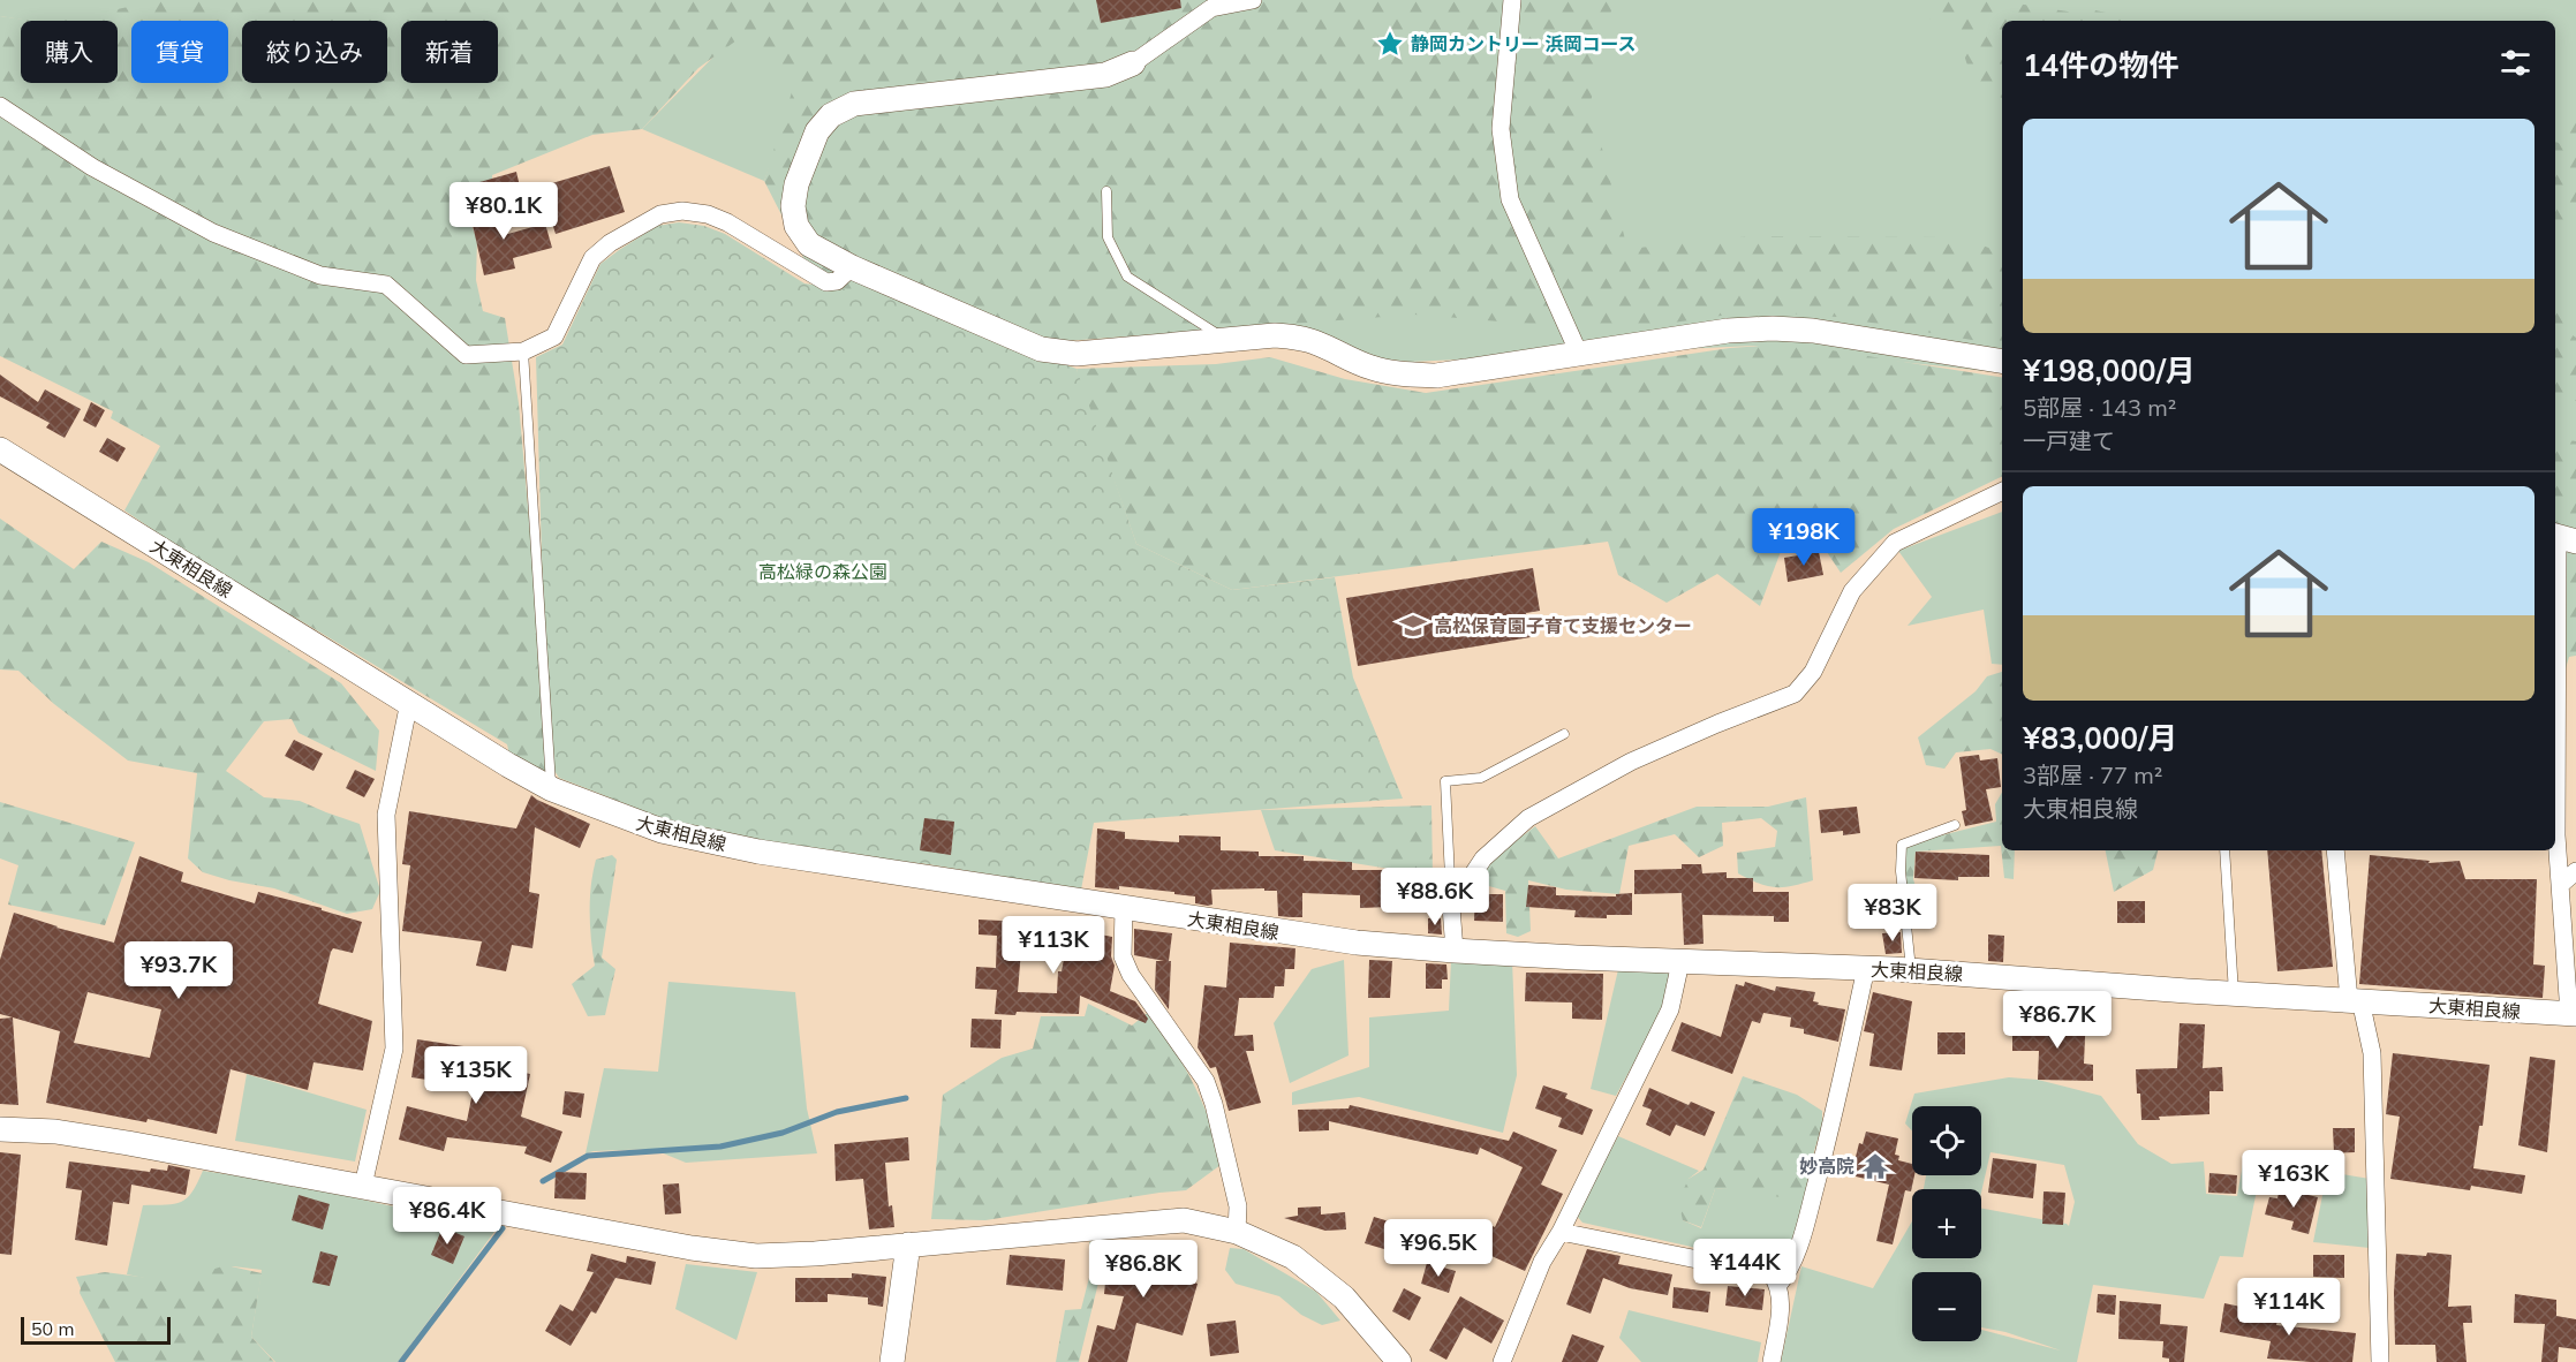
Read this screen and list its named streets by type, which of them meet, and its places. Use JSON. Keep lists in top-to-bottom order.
{
  "streets": {
    "street": ["大東相良線"]
  },
  "parks": ["高松緑の森公園"],
  "places": {
    "place": ["静岡カントリー 浜岡コース"],
    "school or university": ["高松保育園子育て支援センター"],
    "temple": ["妙高院"]
  },
  "scale_bar": "50 m",
  "page": {
    "chip": [
      "購入",
      "賃貸",
      "絞り込み",
      "新着"
    ],
    "heading": "14件の物件",
    "list": [
      {
        "name": "¥198,000/月",
        "note": "5部屋 · 143 m² · 一戸建て"
      },
      {
        "name": "¥83,000/月",
        "note": "3部屋 · 77 m² · 大東相良線"
      }
    ],
    "price": [
      "¥80.1K",
      "¥198K",
      "¥88.6K",
      "¥83K",
      "¥113K",
      "¥93.7K",
      "¥86.7K",
      "¥135K",
      "¥163K",
      "¥86.4K",
      "¥96.5K",
      "¥144K",
      "¥86.8K",
      "¥114K"
    ],
    "map_buttons": ["+", "−"],
    "scale": "50 m"
  }
}
